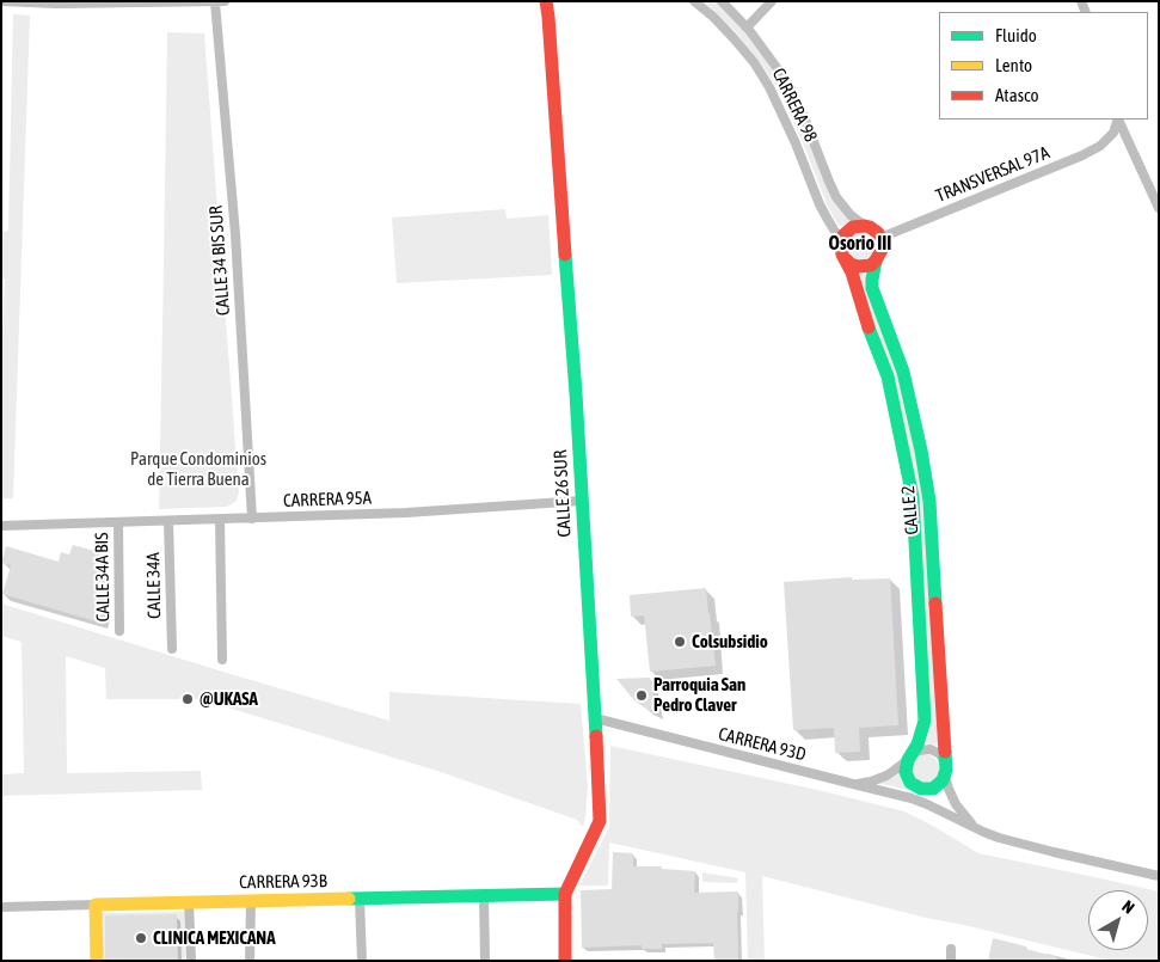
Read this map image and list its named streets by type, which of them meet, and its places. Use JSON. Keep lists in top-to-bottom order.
{
  "streets": {
    "street": [
      "CARRERA 98",
      "TRANSVERSAL 97A",
      "CALLE 34 BIS SUR",
      "CALLE 26 SUR",
      "CARRERA 95A",
      "CALLE 2",
      "CALLE 34A BIS",
      "CALLE 34A",
      "CARRERA 93D",
      "CARRERA 93B"
    ]
  },
  "crossings": [
    ["CARRERA 98", "TRANSVERSAL 97A"],
    ["CARRERA 98", "CALLE 2"],
    ["TRANSVERSAL 97A", "CALLE 2"],
    ["CALLE 34 BIS SUR", "CARRERA 95A"],
    ["CALLE 26 SUR", "CARRERA 95A"],
    ["CALLE 26 SUR", "CARRERA 93D"],
    ["CALLE 26 SUR", "CARRERA 93B"],
    ["CARRERA 95A", "CALLE 34A BIS"],
    ["CARRERA 95A", "CALLE 34A"],
    ["CALLE 2", "CARRERA 93D"]
  ],
  "districts": ["Osorio III"],
  "parks": ["Parque Condominios de Tierra Buena"],
  "places": [
    "Colsubsidio",
    "Parroquia San Pedro Claver",
    "@UKASA",
    "CLINICA MEXICANA"
  ],
  "legend": ["Fluido", "Lento", "Atasco"],
  "north": "top right"
}
